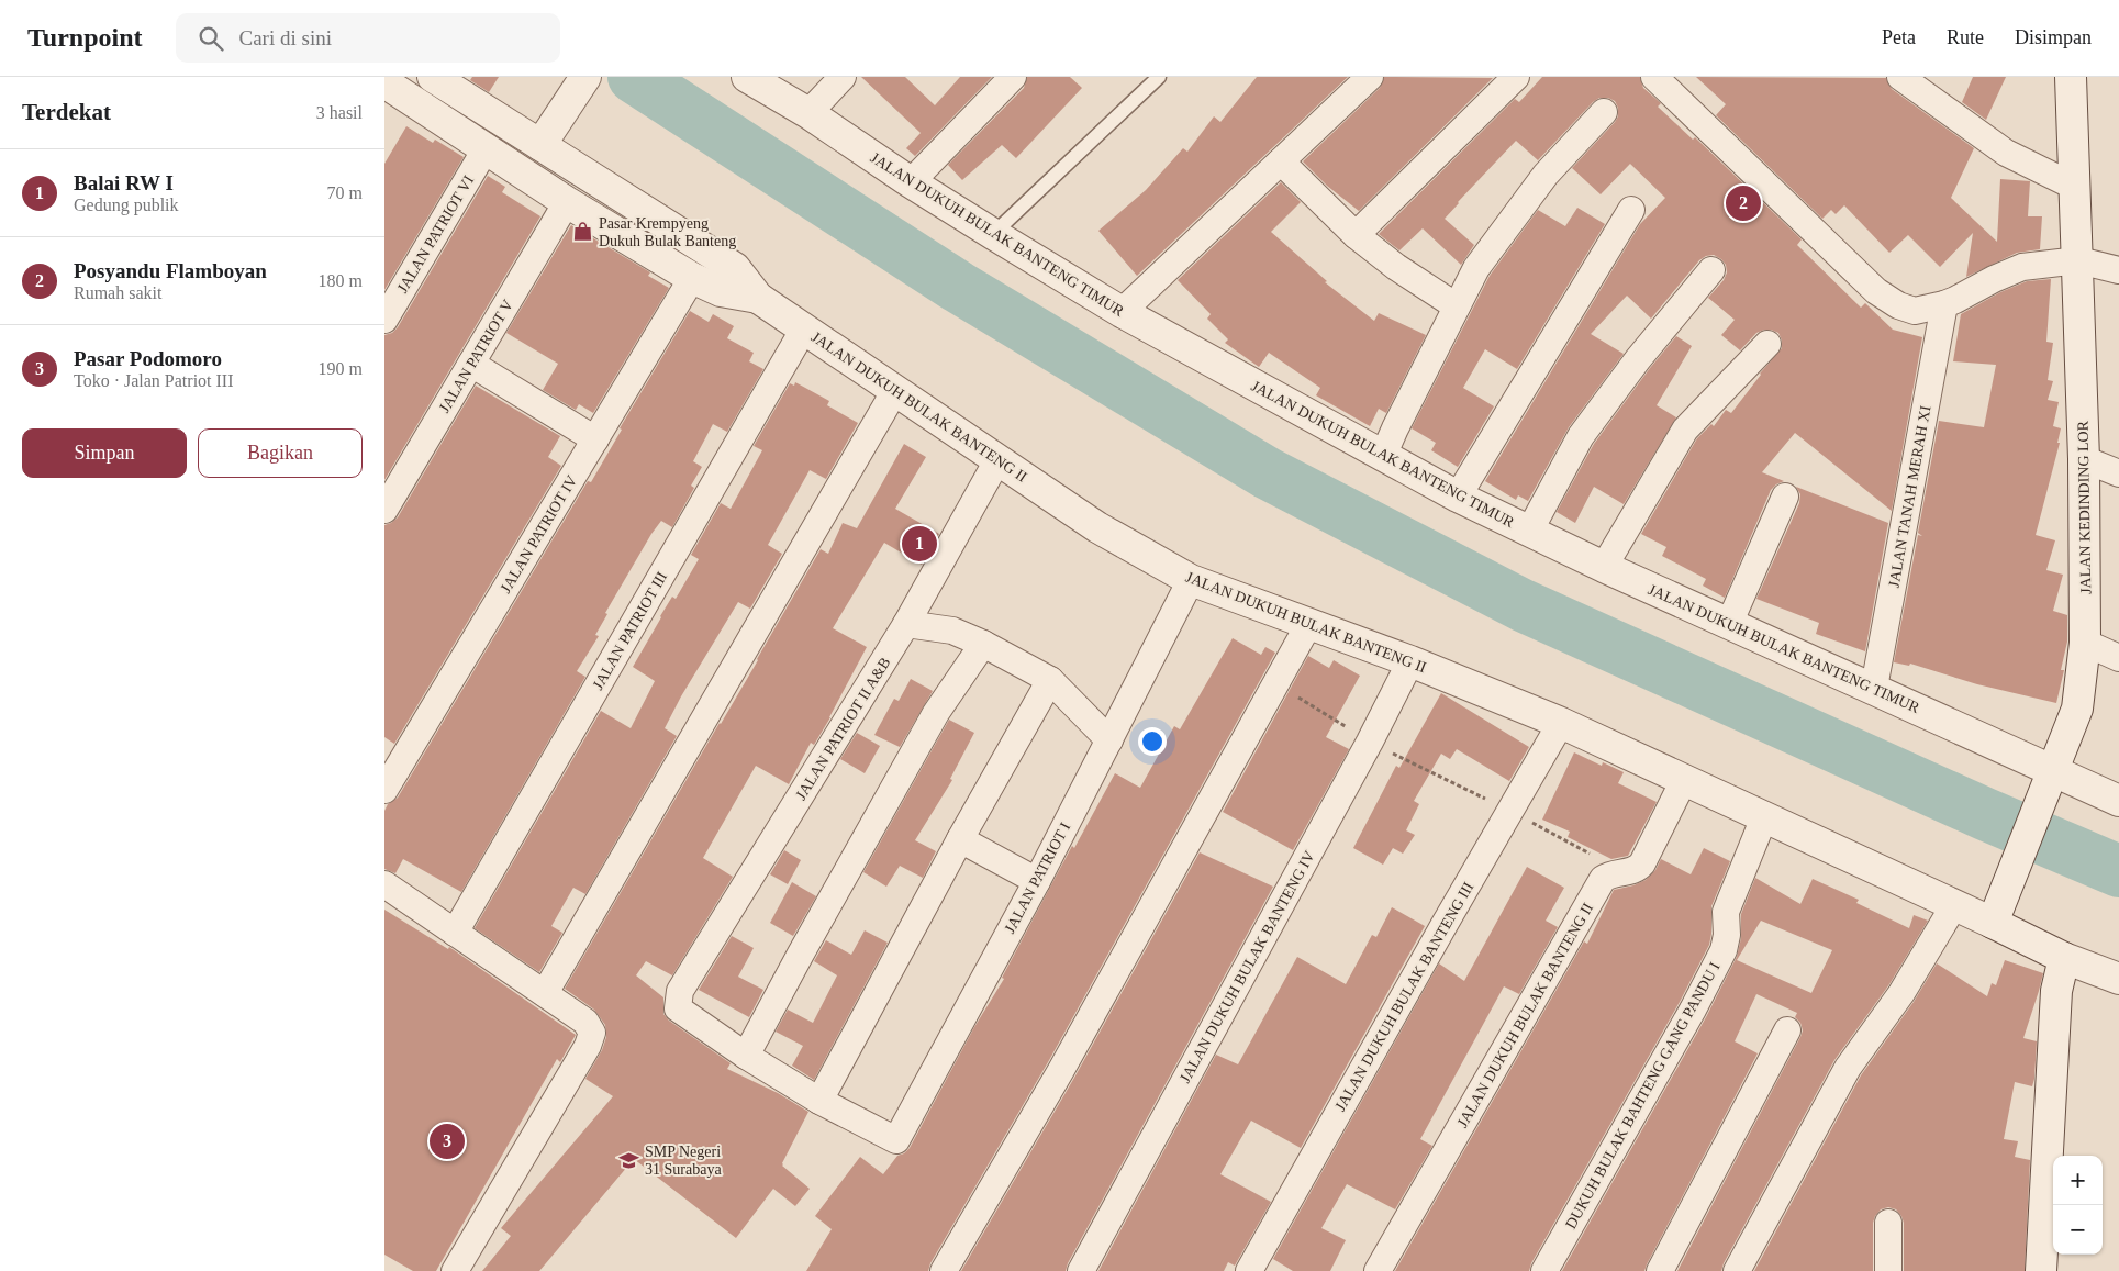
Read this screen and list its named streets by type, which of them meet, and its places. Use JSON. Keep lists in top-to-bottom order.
{
  "streets": {
    "street": [
      "JALAN PATRIOT VI",
      "JALAN DUKUH BULAK BANTENG TIMUR",
      "JALAN PATRIOT V",
      "JALAN DUKUH BULAK BANTENG II",
      "JALAN TANAH MERAH XI",
      "JALAN KEDINDING LOR",
      "JALAN PATRIOT IV",
      "JALAN PATRIOT III",
      "JALAN PATRIOT II A&B",
      "JALAN PATRIOT I",
      "JALAN DUKUH BULAK BANTENG IV",
      "JALAN DUKUH BULAK BANTENG III",
      "DUKUH BULAK BAHTENG GANG PANDU I"
    ]
  },
  "crossings": [
    ["JALAN PATRIOT VI", "JALAN DUKUH BULAK BANTENG II"],
    ["JALAN DUKUH BULAK BANTENG TIMUR", "JALAN TANAH MERAH XI"],
    ["JALAN DUKUH BULAK BANTENG TIMUR", "JALAN KEDINDING LOR"],
    ["JALAN PATRIOT V", "JALAN DUKUH BULAK BANTENG II"],
    ["JALAN DUKUH BULAK BANTENG II", "JALAN KEDINDING LOR"],
    ["JALAN DUKUH BULAK BANTENG II", "JALAN PATRIOT IV"],
    ["JALAN DUKUH BULAK BANTENG II", "JALAN PATRIOT III"],
    ["JALAN DUKUH BULAK BANTENG II", "JALAN PATRIOT II A&B"],
    ["JALAN DUKUH BULAK BANTENG II", "JALAN PATRIOT I"],
    ["JALAN DUKUH BULAK BANTENG II", "JALAN DUKUH BULAK BANTENG IV"],
    ["JALAN DUKUH BULAK BANTENG II", "JALAN DUKUH BULAK BANTENG III"],
    ["JALAN DUKUH BULAK BANTENG II", "DUKUH BULAK BAHTENG GANG PANDU I"]
  ],
  "places": {
    "shop": ["Pasar Krempyeng Dukuh Bulak Banteng"],
    "school or university": ["SMP Negeri 31 Surabaya"]
  },
  "page": {
    "header": "Turnpoint",
    "search": "Cari di sini",
    "nav": ["Peta", "Rute", "Disimpan"],
    "heading": ["Terdekat", "3 hasil"],
    "list": [
      {
        "mark": "1",
        "name": "Balai RW I",
        "note": "Gedung publik",
        "value": "70 m"
      },
      {
        "mark": "2",
        "name": "Posyandu Flamboyan",
        "note": "Rumah sakit",
        "value": "180 m"
      },
      {
        "mark": "3",
        "name": "Pasar Podomoro",
        "note": "Toko · Jalan Patriot III",
        "value": "190 m"
      }
    ],
    "pins": ["2", "1", "3"],
    "buttons": ["Simpan", "Bagikan"],
    "map_buttons": ["+", "−"]
  }
}
